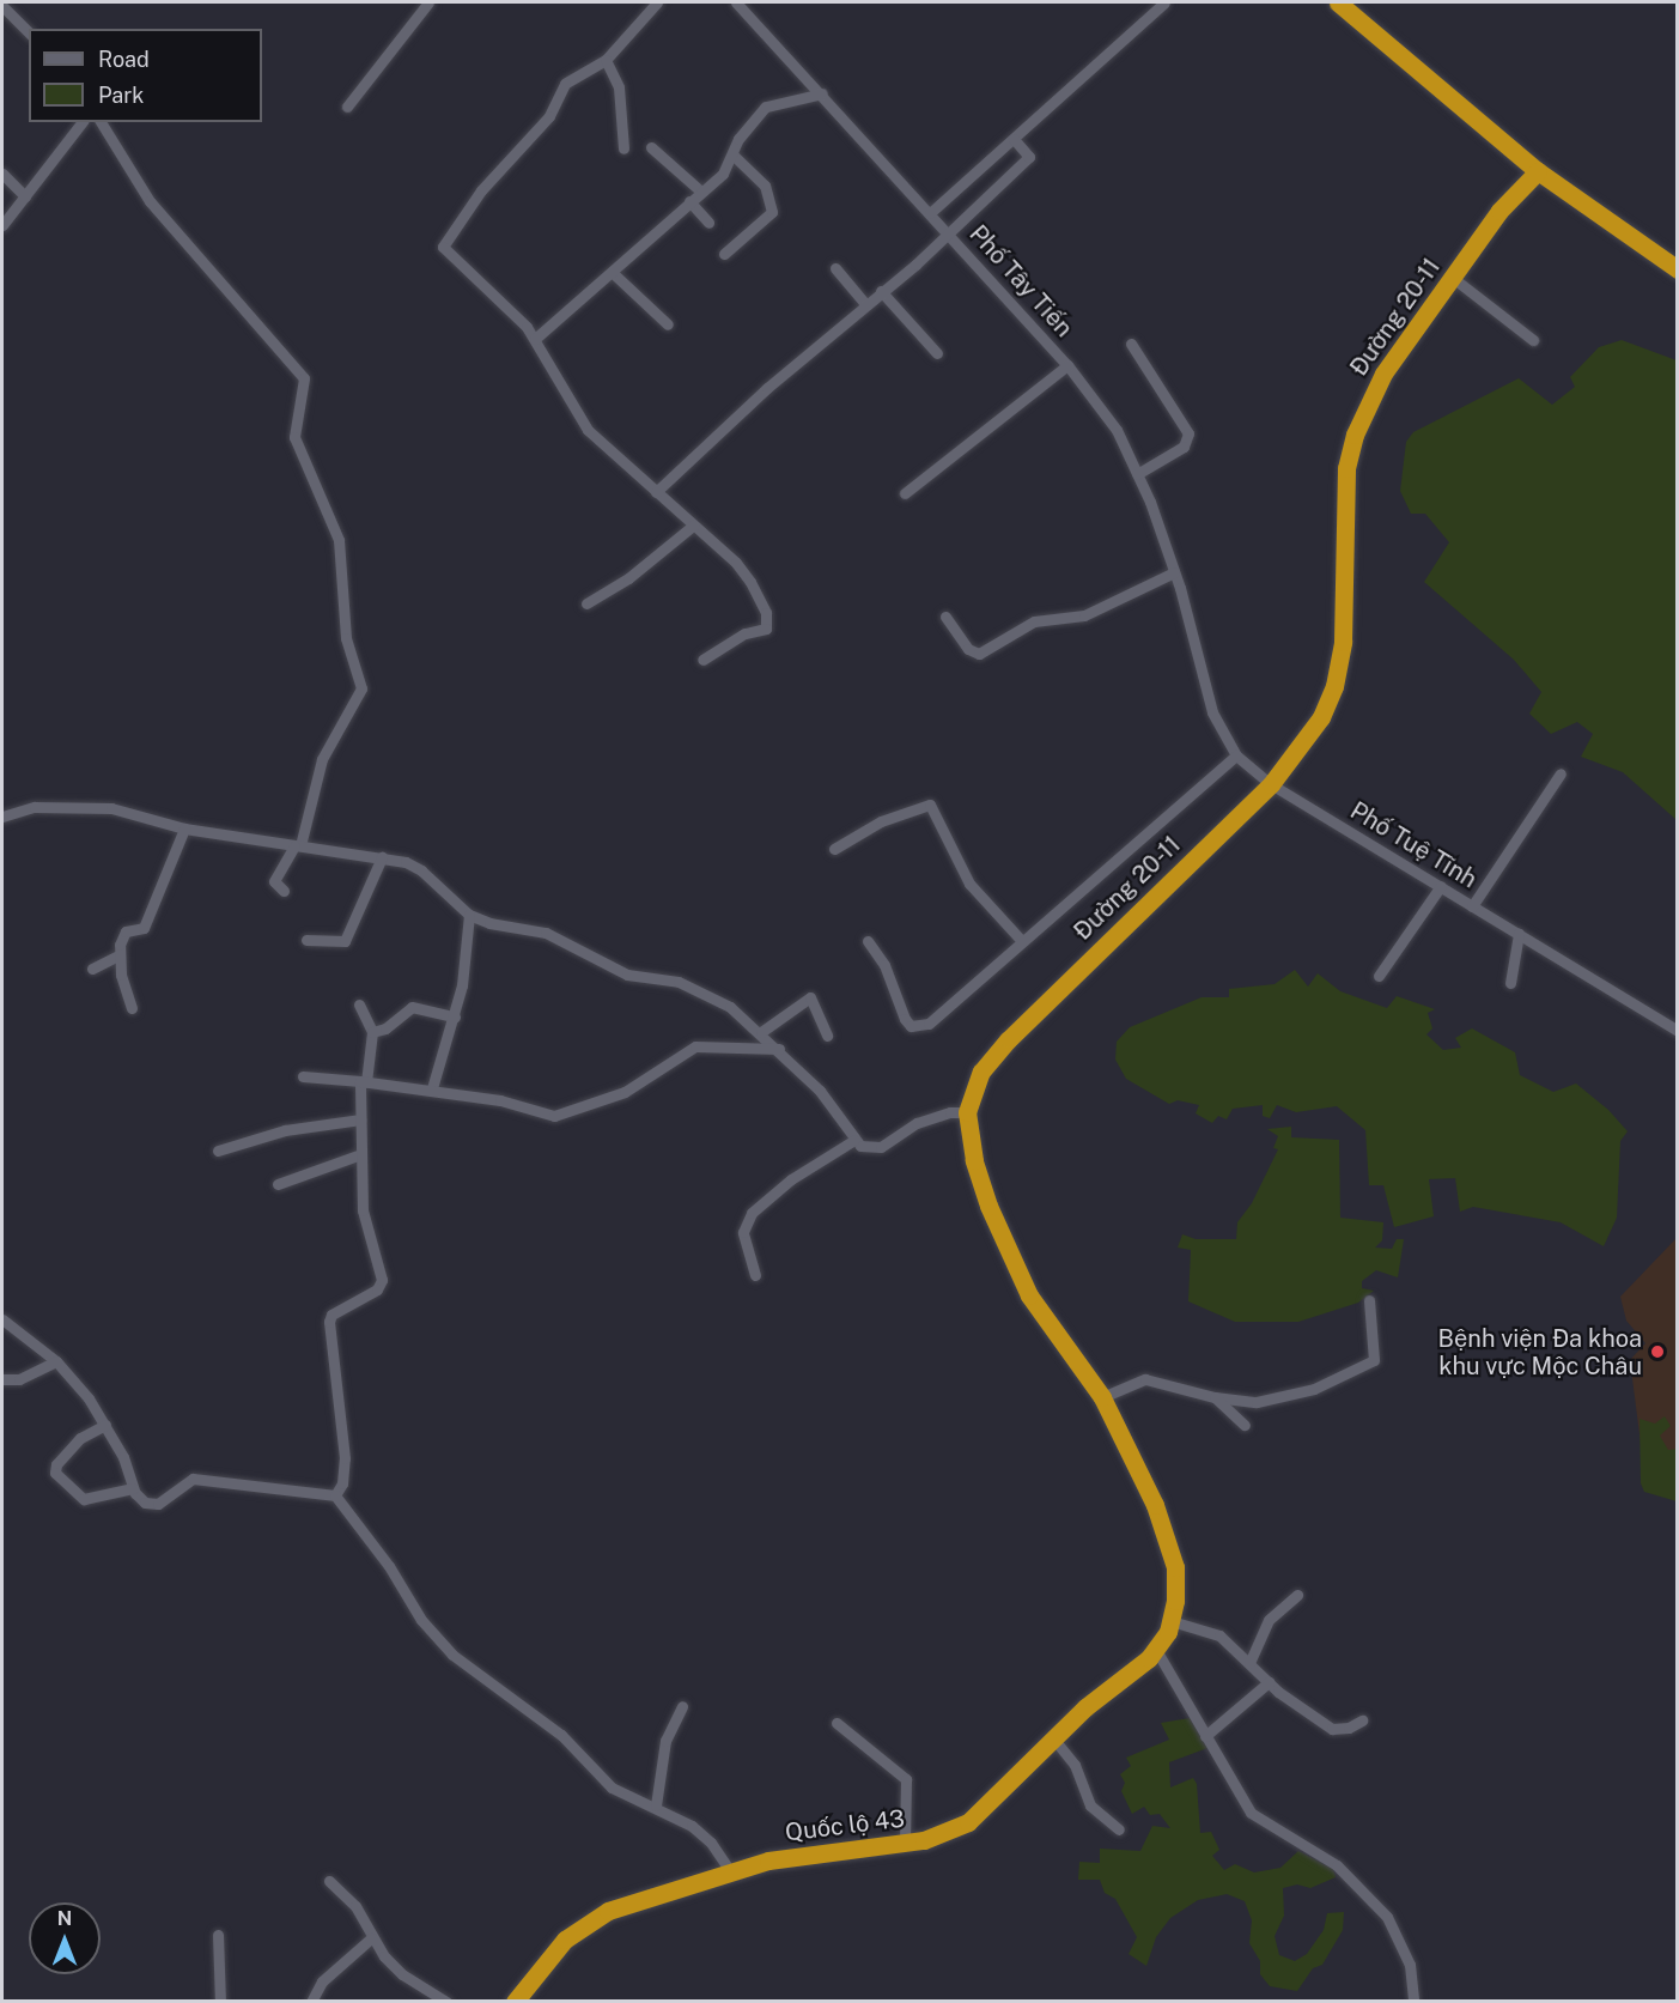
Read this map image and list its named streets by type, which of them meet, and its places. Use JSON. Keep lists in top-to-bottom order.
{
  "streets": {
    "highway": ["Đường 20-11", "Quốc lộ 43"],
    "street": ["Phố Tây Tiến", "Phố Tuệ Tĩnh"]
  },
  "crossings": [
    ["Phố Tây Tiến", "Đường 20-11"],
    ["Phố Tây Tiến", "Phố Tuệ Tĩnh"],
    ["Đường 20-11", "Phố Tuệ Tĩnh"],
    ["Đường 20-11", "Quốc lộ 43"]
  ],
  "places": ["Bệnh viện Đa khoa khu vực Mộc Châu"],
  "legend": ["Road", "Park"],
  "north": "top"
}
